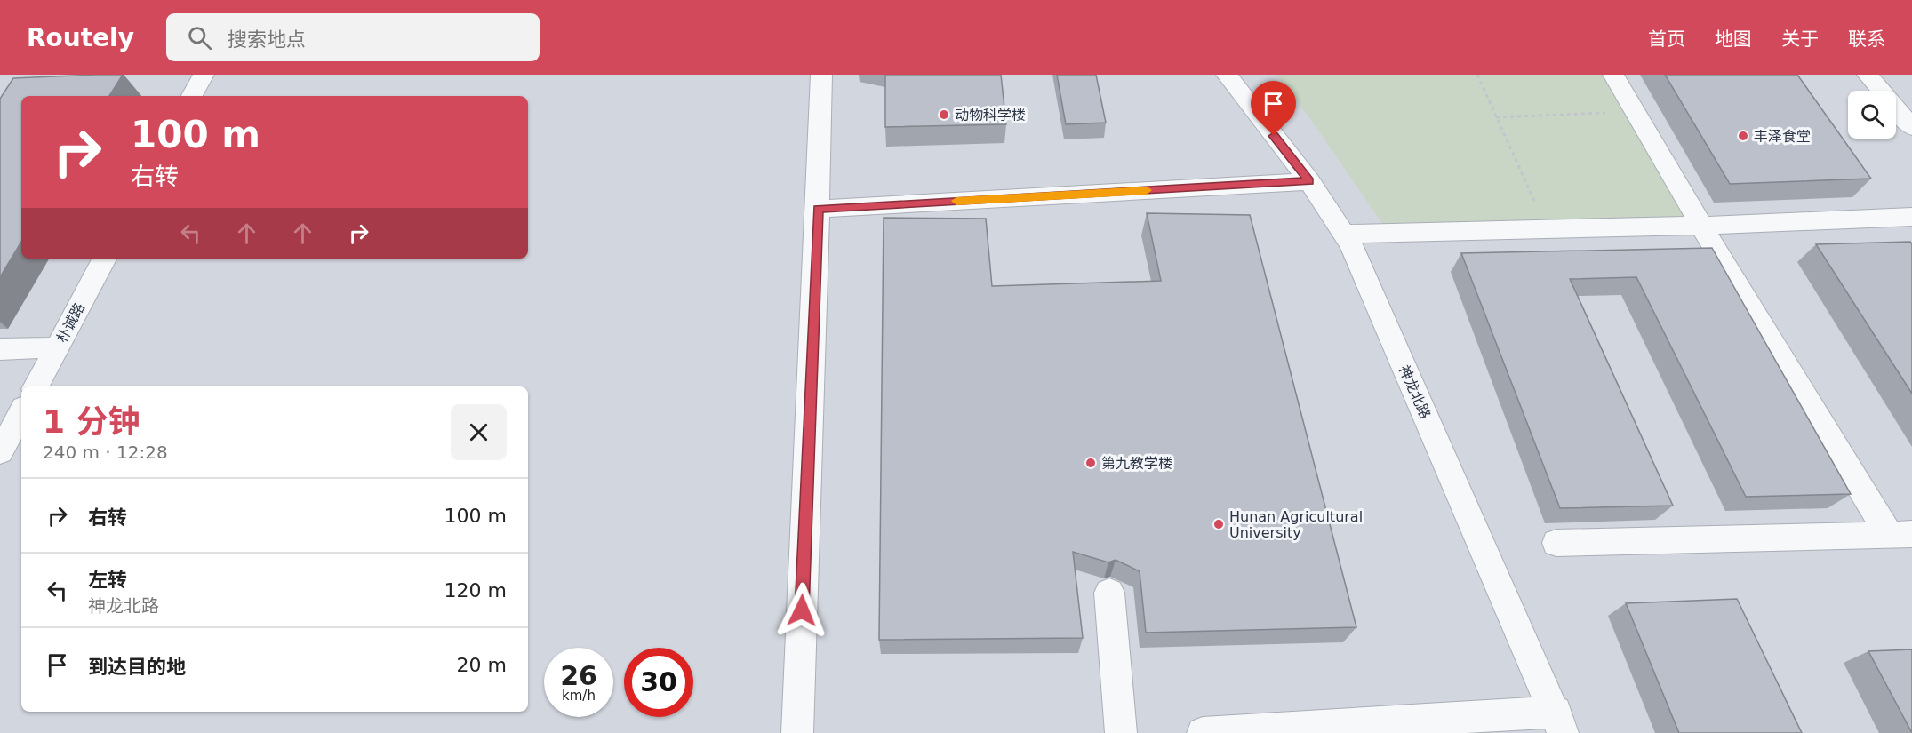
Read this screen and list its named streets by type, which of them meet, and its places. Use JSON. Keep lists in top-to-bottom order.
{
  "streets": {
    "street": ["朴诚路", "神龙北路"]
  },
  "places": [
    "动物科学楼",
    "丰泽食堂",
    "第九教学楼",
    "Hunan Agricultural University"
  ],
  "page": {
    "header": "Routely",
    "search": "搜索地点",
    "nav": [
      "首页",
      "地图",
      "关于",
      "联系"
    ],
    "turn": ["100 m", "右转"],
    "heading": ["1 分钟", "240 m · 12:28"],
    "list": [
      {
        "name": "右转",
        "value": "100 m"
      },
      {
        "name": "左转",
        "note": "神龙北路",
        "value": "120 m"
      },
      {
        "name": "到达目的地",
        "value": "20 m"
      }
    ],
    "speed": "26 km/h",
    "limit": "30"
  }
}
